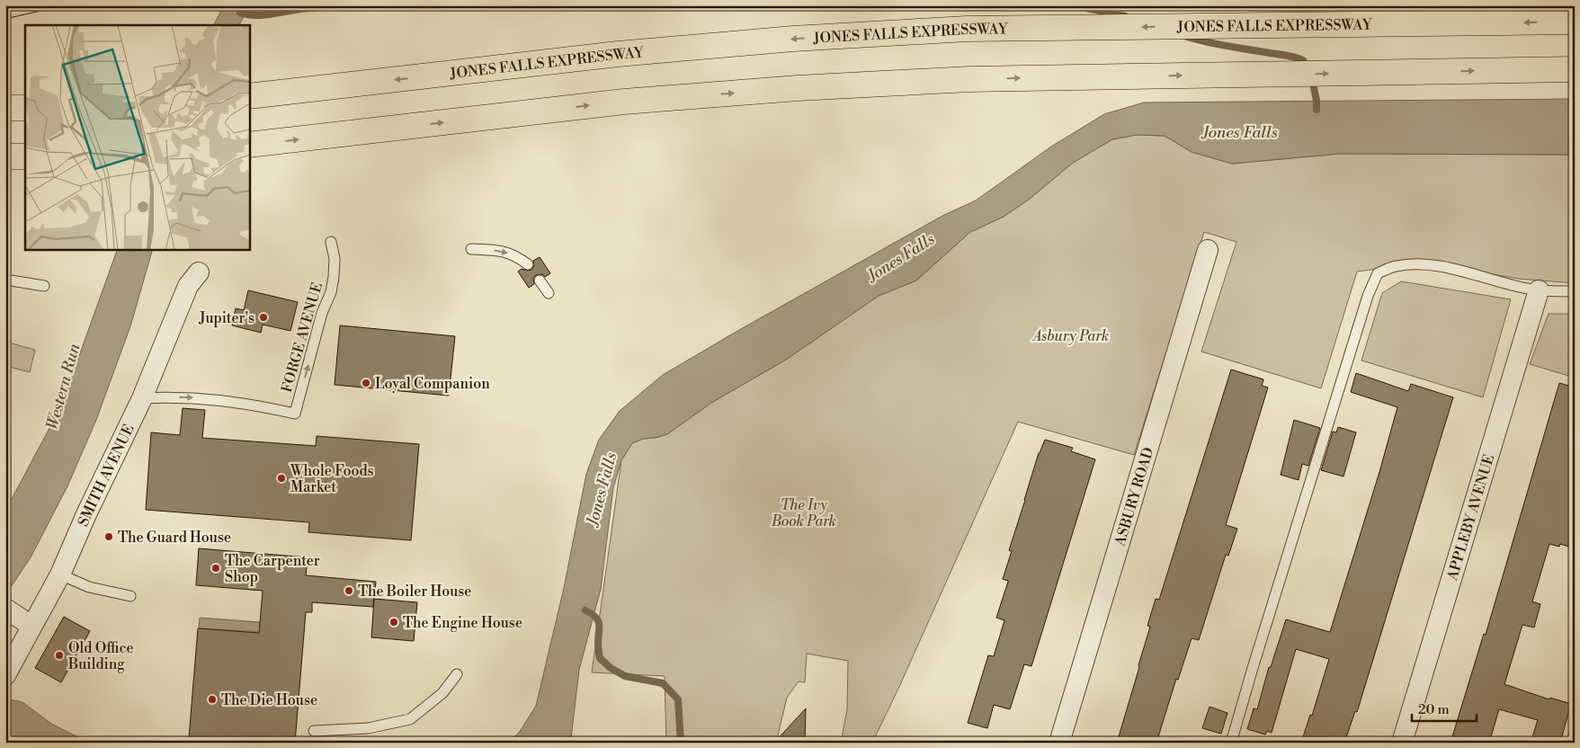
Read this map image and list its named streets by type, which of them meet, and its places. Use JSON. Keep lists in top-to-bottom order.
{
  "streets": {
    "highway": ["JONES FALLS EXPRESSWAY"],
    "street": ["SMITH AVENUE", "ASBURY ROAD", "APPLEBY AVENUE"],
    "lane": ["FORGE AVENUE"]
  },
  "crossings": [
    ["FORGE AVENUE", "SMITH AVENUE"]
  ],
  "water": ["Jones Falls", "Western Run"],
  "parks": ["Asbury Park", "The Ivy Book Park"],
  "places": [
    "Jupiter's",
    "Loyal Companion",
    "Whole Foods Market",
    "The Guard House",
    "The Carpenter Shop",
    "The Boiler House",
    "The Engine House",
    "Old Office Building",
    "The Die House"
  ],
  "scale_bar": "20 m"
}
